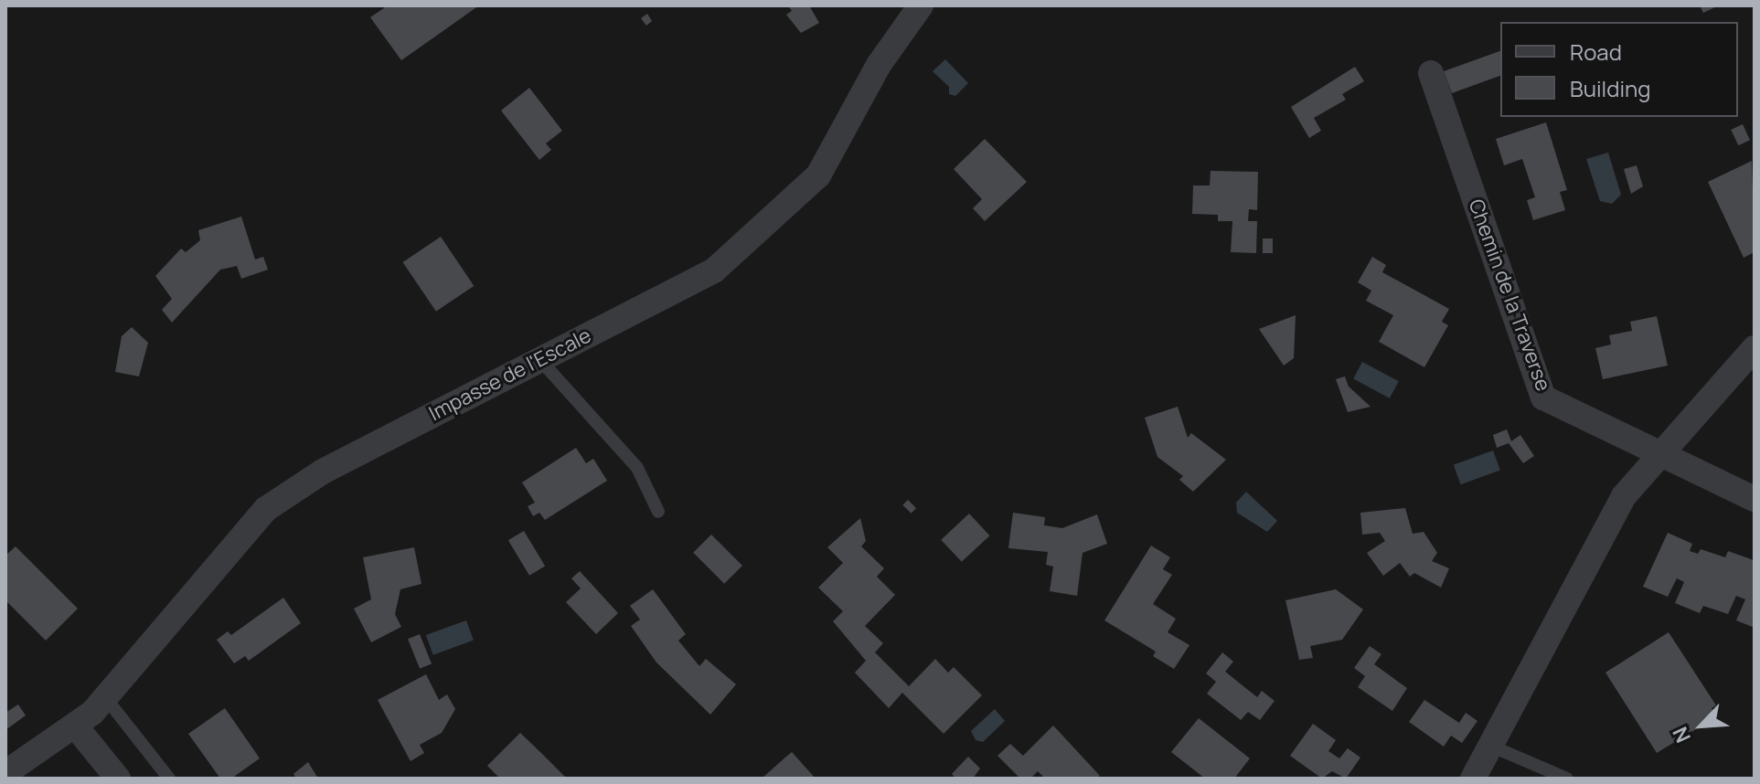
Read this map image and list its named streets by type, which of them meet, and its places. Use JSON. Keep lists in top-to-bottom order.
{
  "streets": {
    "street": ["Chemin de la Traverse", "Impasse de l'Escale"]
  },
  "legend": ["Road", "Building"],
  "north": "bottom left"
}
